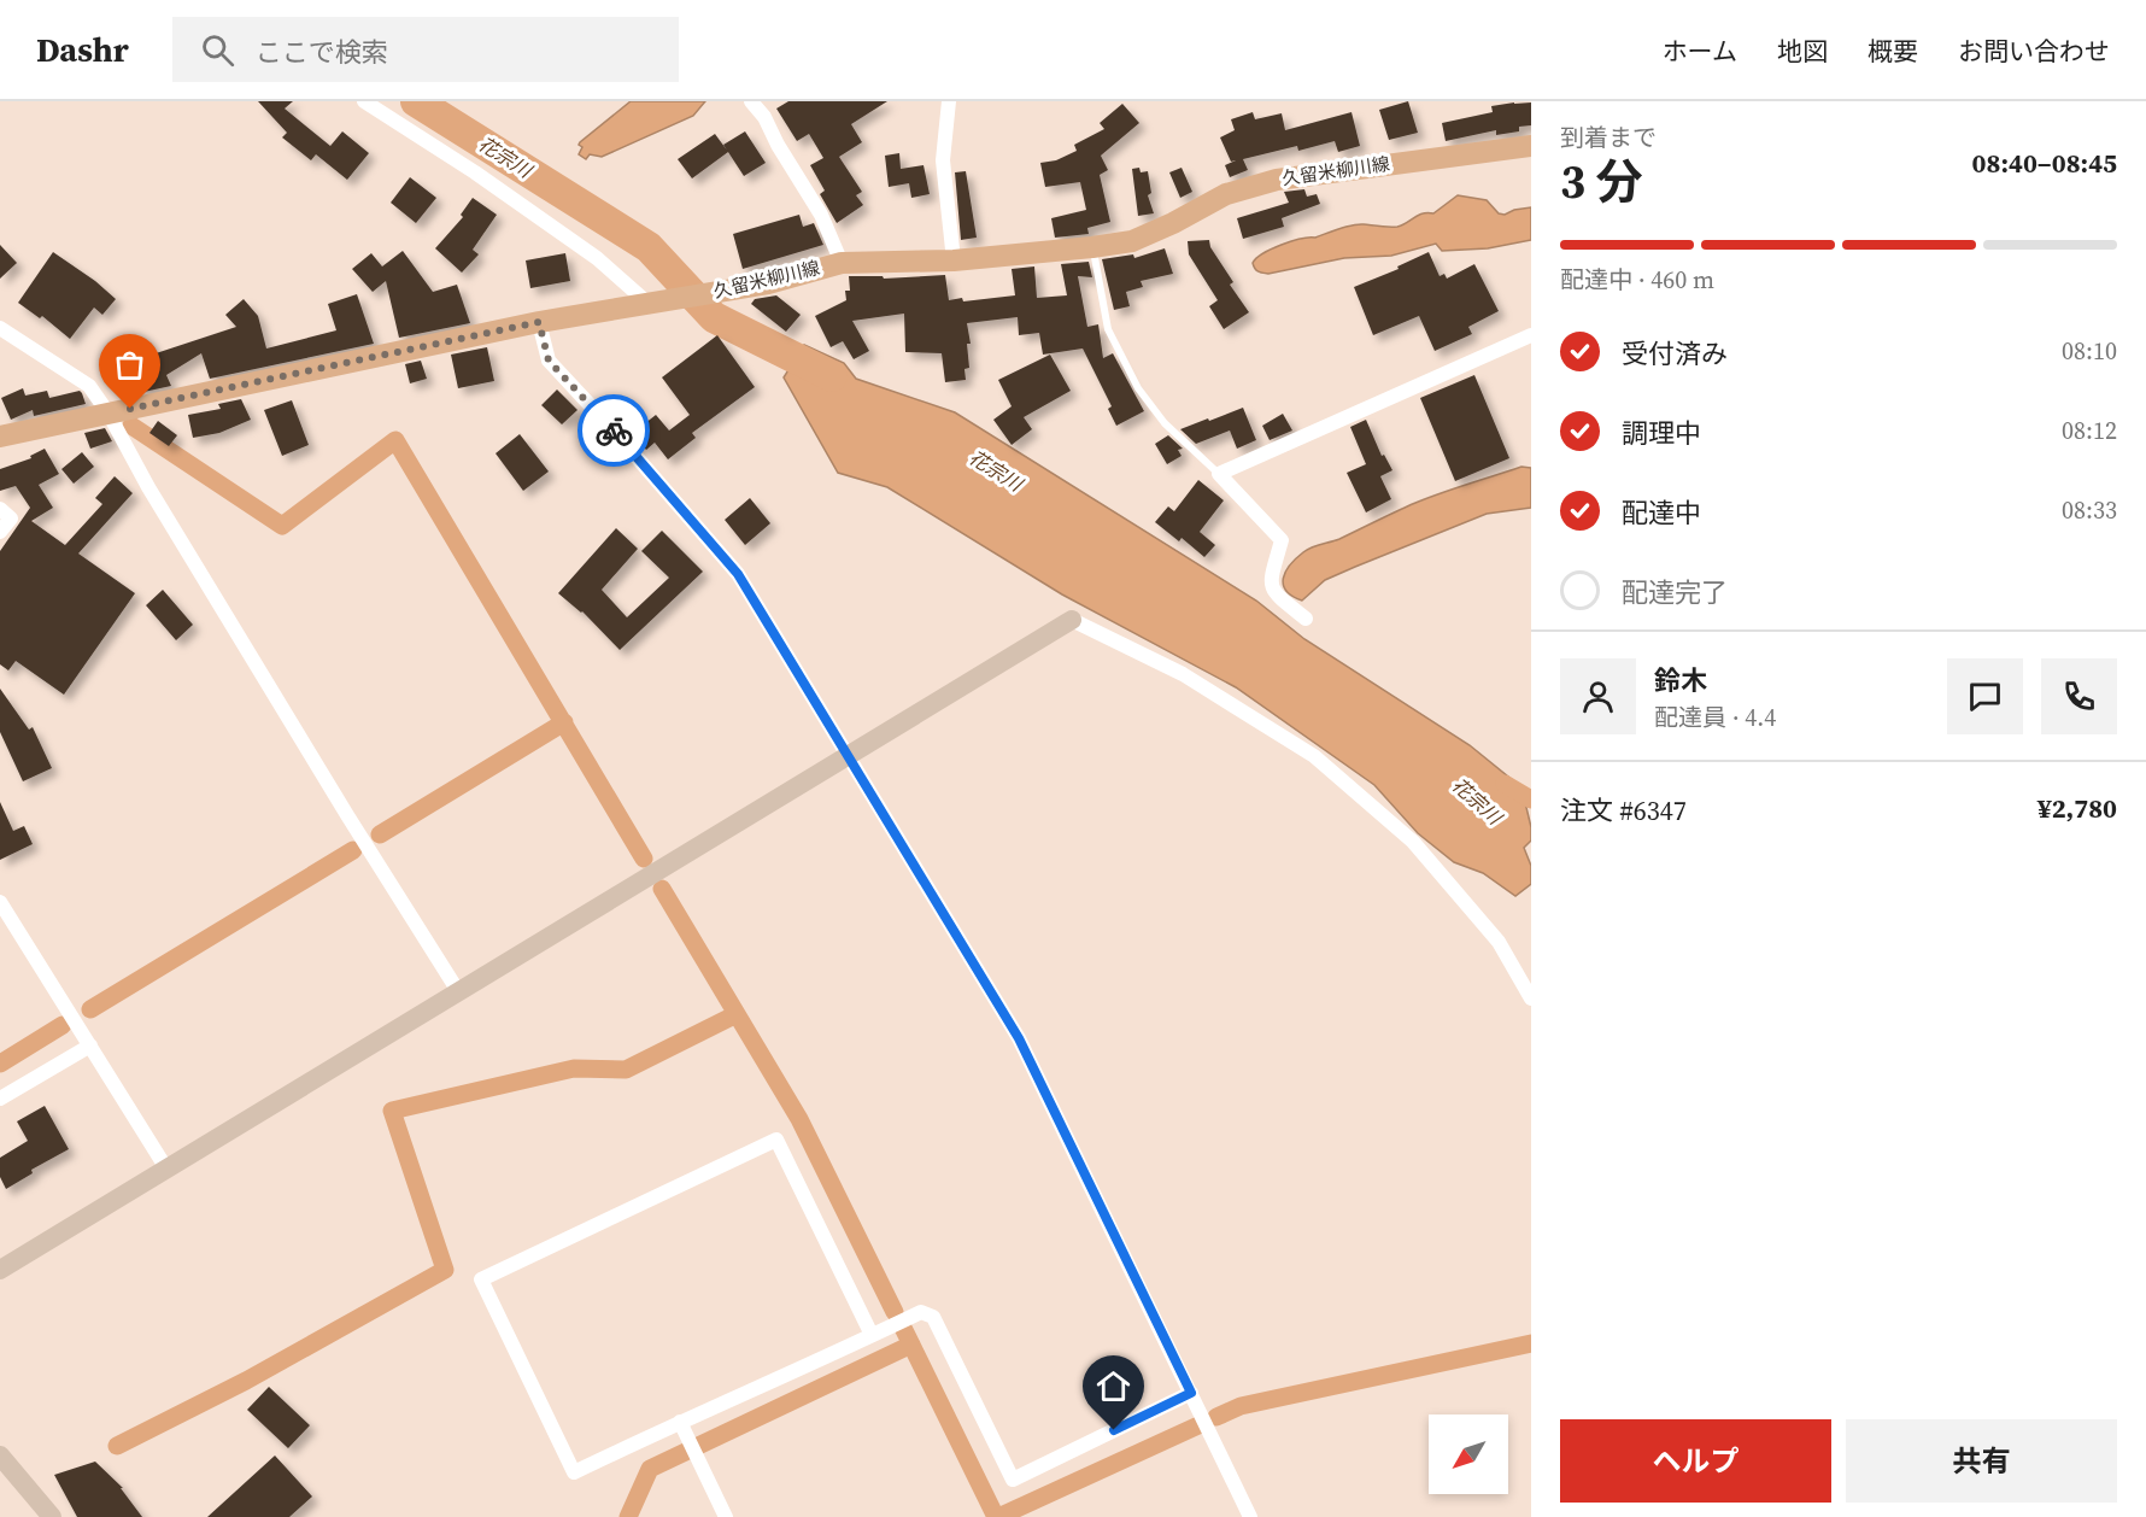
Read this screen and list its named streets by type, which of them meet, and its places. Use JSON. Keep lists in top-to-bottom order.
{
  "streets": {
    "main road": ["久留米柳川線"]
  },
  "water": ["花宗川"],
  "north": "bottom left",
  "page": {
    "header": "Dashr",
    "search": "ここで検索",
    "nav": [
      "ホーム",
      "地図",
      "概要",
      "お問い合わせ"
    ],
    "heading": ["3 分", "到着まで", "08:40–08:45"],
    "panel": [
      "鈴木",
      "配達員 · 4.4",
      "注文 #6347",
      "¥2,780"
    ],
    "bar": "配達中 · 460 m",
    "list": [
      ["受付済み", "08:10"],
      ["調理中", "08:12"],
      ["配達中", "08:33"],
      "配達完了"
    ],
    "buttons": ["ヘルプ", "共有"]
  }
}
